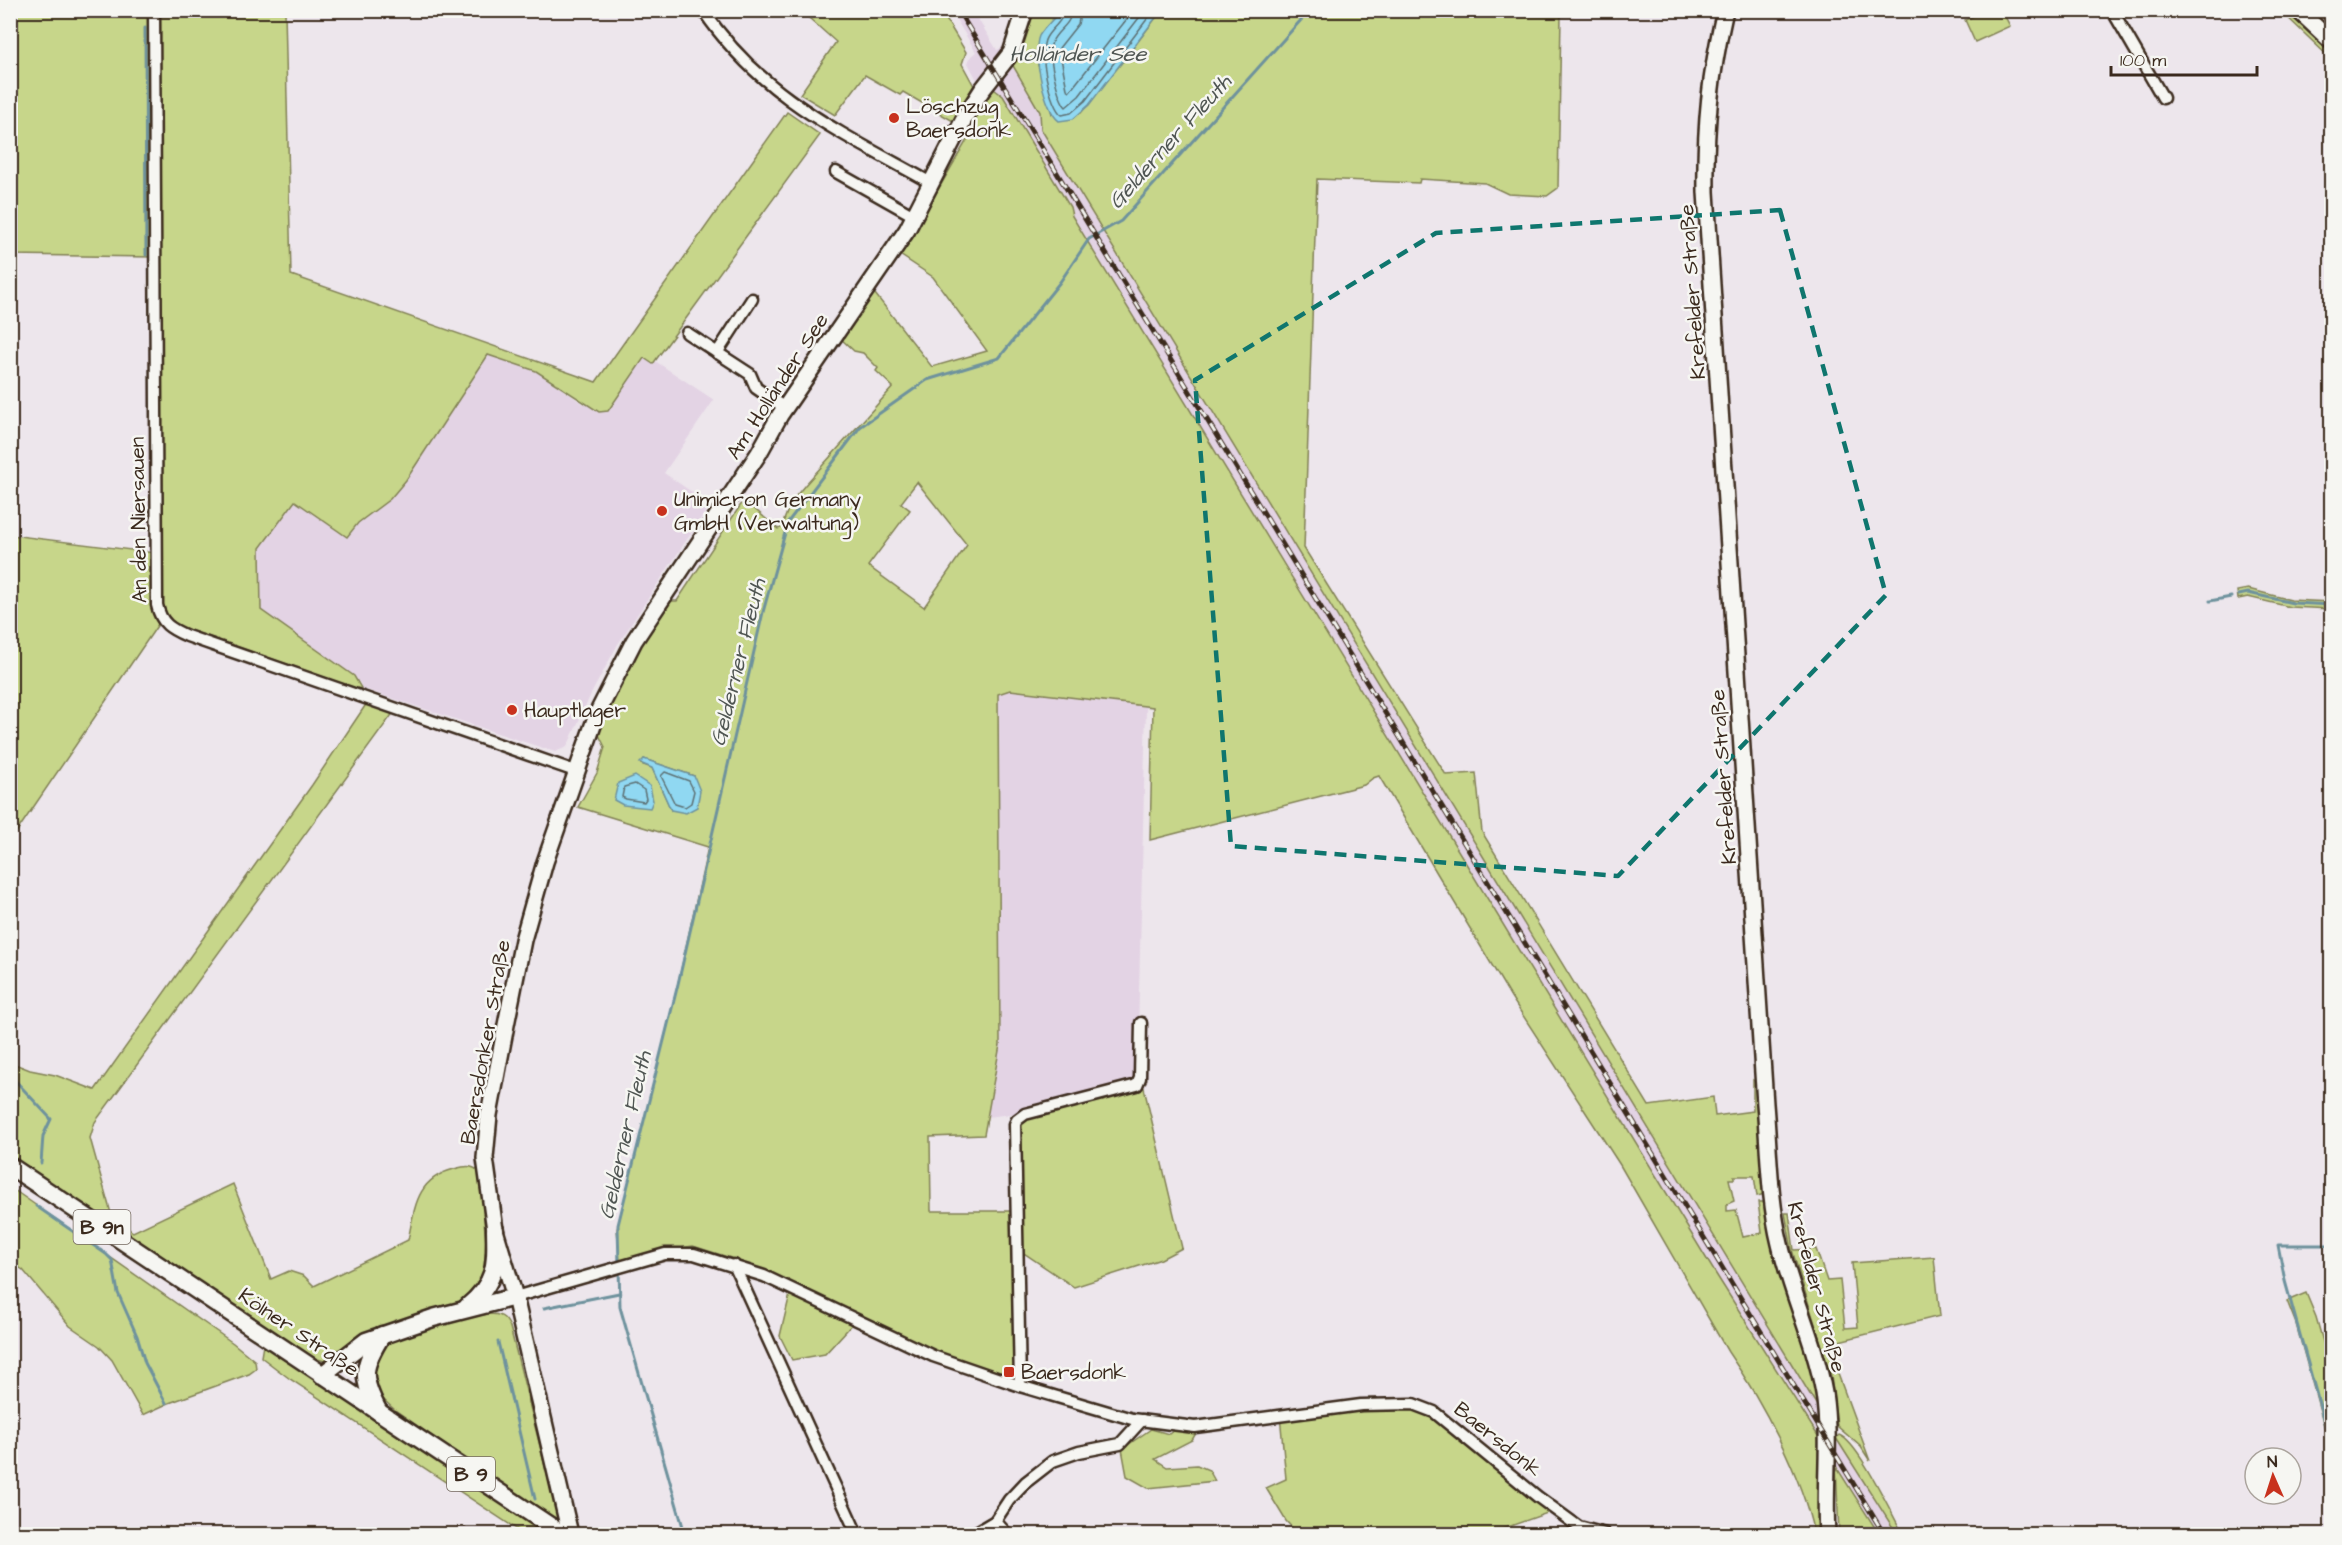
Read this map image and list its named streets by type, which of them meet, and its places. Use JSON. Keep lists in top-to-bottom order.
{
  "streets": {
    "main road": ["B 9n", "Kölner Straße", "B 9"],
    "street": [
      "Krefelder Straße",
      "Am Holländer See",
      "An den Niersauen",
      "Baersdonker Straße",
      "Baersdonk"
    ]
  },
  "crossings": [
    ["Am Holländer See", "An den Niersauen"],
    ["Am Holländer See", "Baersdonker Straße"],
    ["An den Niersauen", "Baersdonker Straße"],
    ["Baersdonker Straße", "Baersdonk"]
  ],
  "water": ["Holländer See", "Gelderner Fleuth"],
  "places": {
    "other": ["Löschzug Baersdonk", "Unimicron Germany GmbH (Verwaltung)", "Hauptlager"],
    "transit": ["Baersdonk"]
  },
  "scale_bar": "100 m",
  "north": "top"
}
